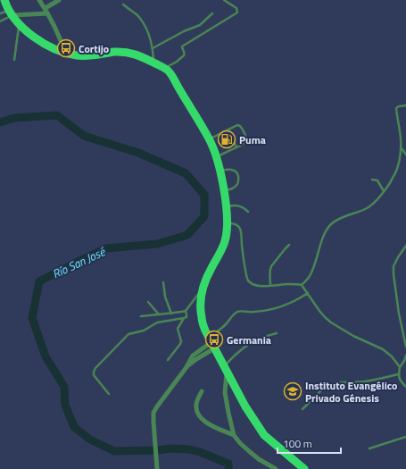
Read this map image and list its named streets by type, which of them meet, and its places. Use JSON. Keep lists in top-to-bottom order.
{
  "water": ["Río San José"],
  "places": {
    "bus stop": ["Cortijo", "Germania"],
    "fuel station": ["Puma"],
    "school or university": ["Instituto Evangélico Privado Génesis"]
  },
  "scale_bar": "100 m"
}
